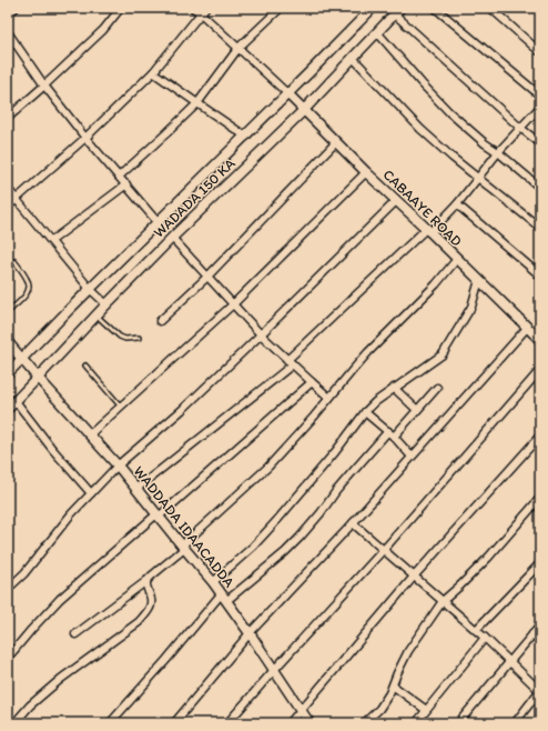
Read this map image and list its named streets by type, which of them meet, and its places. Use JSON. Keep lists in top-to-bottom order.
{
  "streets": {
    "street": ["WADADA 150 KA", "CABAAYE ROAD", "WADDADA IDAACADDA"]
  },
  "crossings": [
    ["WADADA 150 KA", "CABAAYE ROAD"],
    ["WADADA 150 KA", "WADDADA IDAACADDA"]
  ]
}
